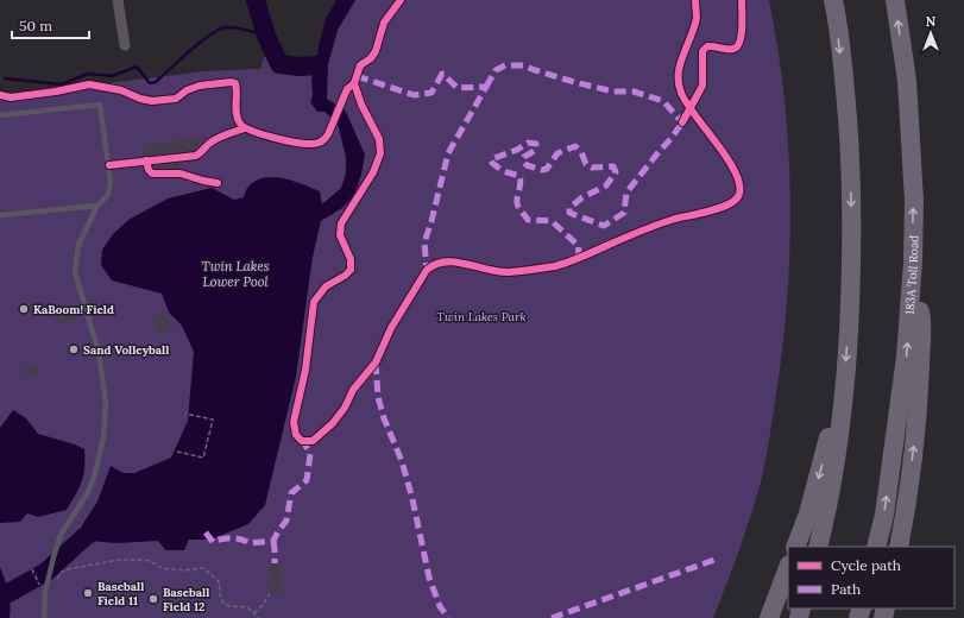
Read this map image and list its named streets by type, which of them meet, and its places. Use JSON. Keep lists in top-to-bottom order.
{
  "streets": {
    "highway": ["183A Toll Road"]
  },
  "water": ["Twin Lakes Lower Pool"],
  "parks": ["Twin Lakes Park"],
  "places": [
    "KaBoom! Field",
    "Sand Volleyball",
    "Baseball Field 11",
    "Baseball Field 12"
  ],
  "legend": ["Cycle path", "Path"],
  "scale_bar": "50 m",
  "north": "top"
}
